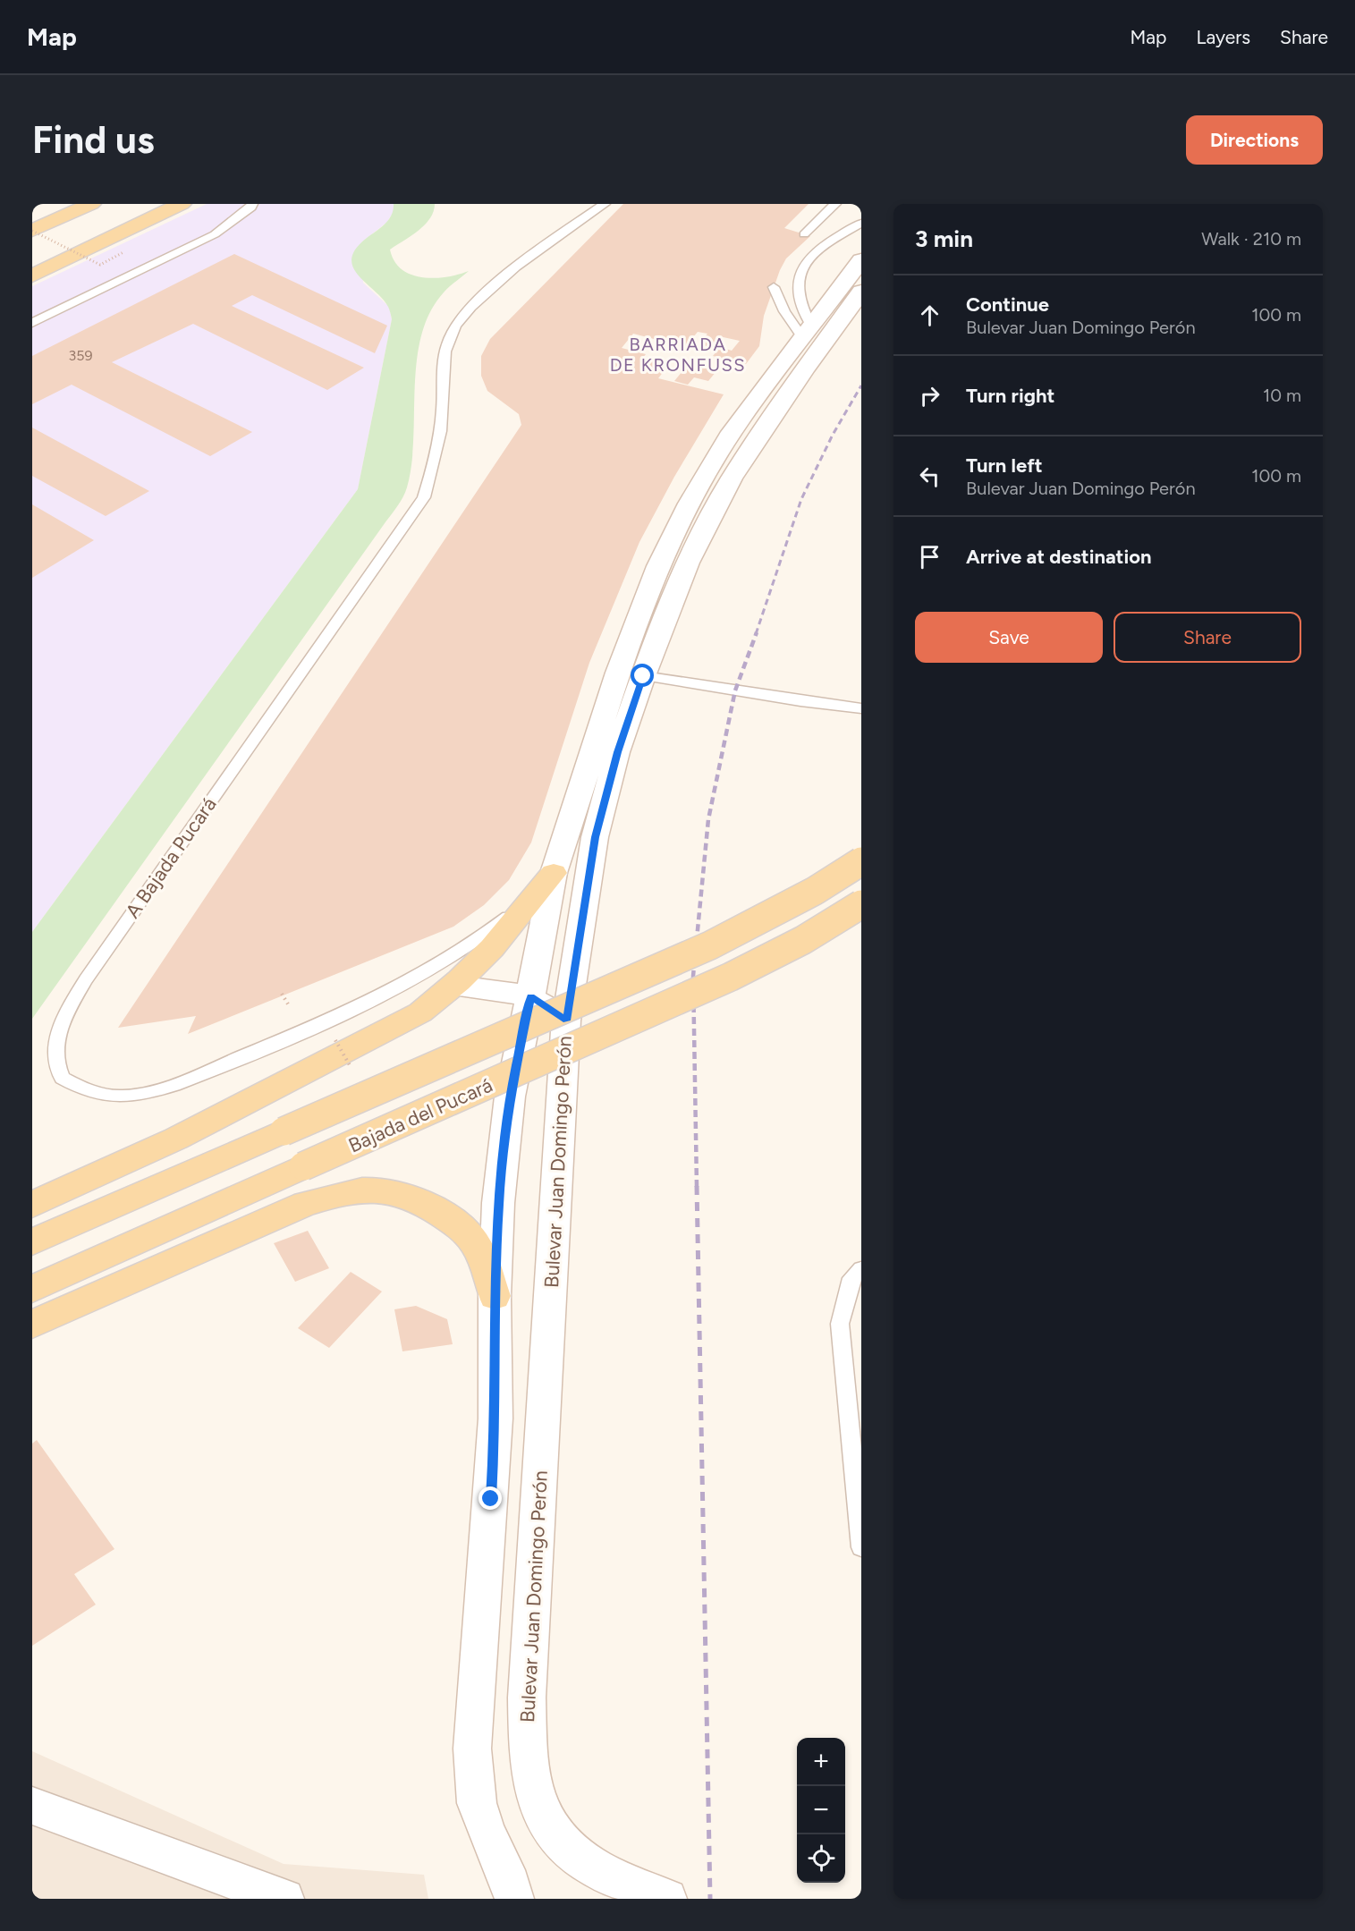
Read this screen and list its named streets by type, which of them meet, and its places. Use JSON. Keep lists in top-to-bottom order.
{
  "streets": {
    "main road": ["Bajada del Pucará", "Bulevar Juan Domingo Perón"],
    "lane": ["A Bajada Pucará"]
  },
  "crossings": [
    ["A Bajada Pucará", "Bulevar Juan Domingo Perón"]
  ],
  "districts": ["BARRIADA DE KRONFUSS"],
  "house_numbers": ["359"],
  "page": {
    "header": "Map",
    "nav": ["Map", "Layers", "Share"],
    "buttons": [
      "Directions",
      ["Save", "Share"]
    ],
    "title": "Find us",
    "heading": ["3 min", "Walk · 210 m"],
    "list": [
      ["Continue", "Bulevar Juan Domingo Perón", "100 m"],
      ["Turn right", "10 m"],
      ["Turn left", "Bulevar Juan Domingo Perón", "100 m"],
      "Arrive at destination"
    ],
    "map_buttons": ["+", "−"]
  }
}
